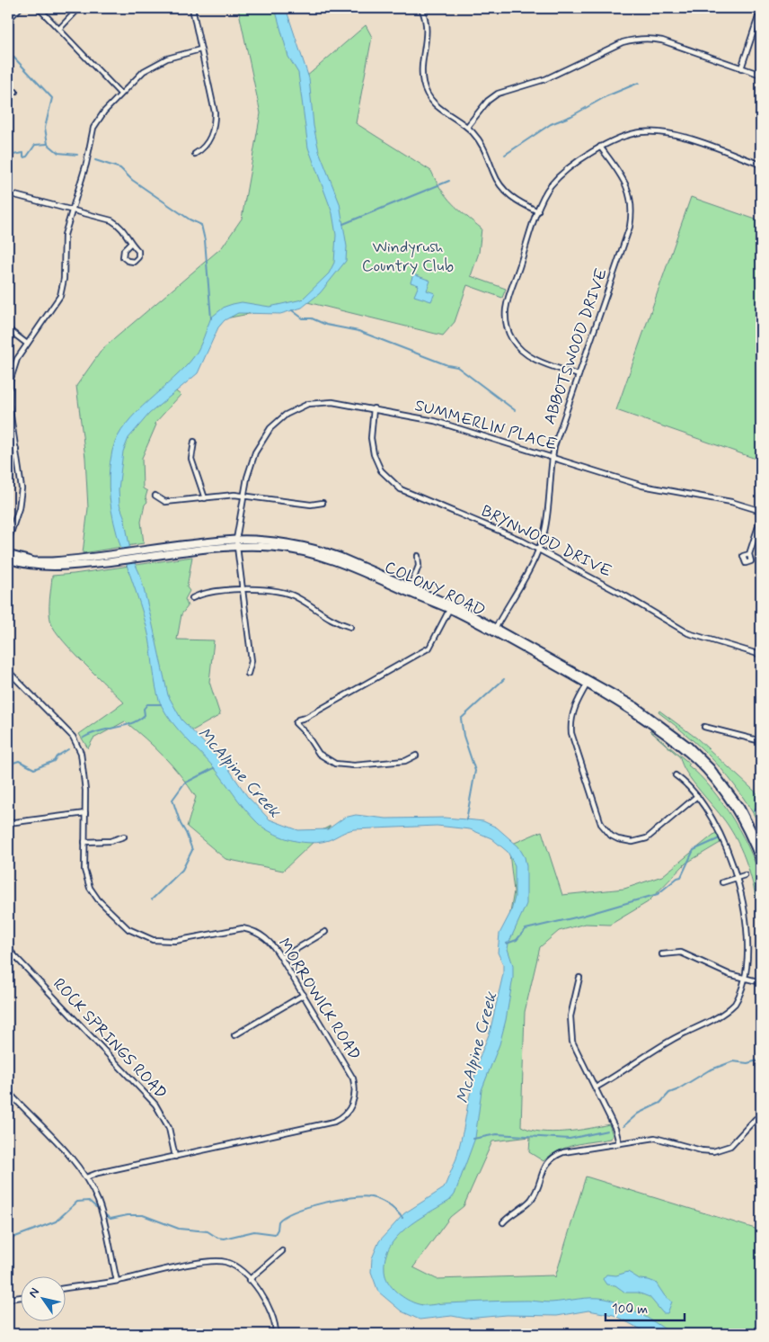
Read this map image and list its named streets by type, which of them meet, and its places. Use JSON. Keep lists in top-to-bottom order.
{
  "streets": {
    "main road": ["COLONY ROAD"],
    "street": [
      "ABBOTSWOOD DRIVE",
      "SUMMERLIN PLACE",
      "BRYNWOOD DRIVE",
      "MORROWICK ROAD",
      "ROCK SPRINGS ROAD"
    ]
  },
  "crossings": [
    ["ABBOTSWOOD DRIVE", "SUMMERLIN PLACE"],
    ["ABBOTSWOOD DRIVE", "BRYNWOOD DRIVE"],
    ["ABBOTSWOOD DRIVE", "COLONY ROAD"],
    ["SUMMERLIN PLACE", "BRYNWOOD DRIVE"],
    ["SUMMERLIN PLACE", "COLONY ROAD"],
    ["MORROWICK ROAD", "ROCK SPRINGS ROAD"]
  ],
  "water": ["McAlpine Creek"],
  "parks": ["Windyrush Country Club"],
  "scale_bar": "100 m",
  "north": "top left"
}
